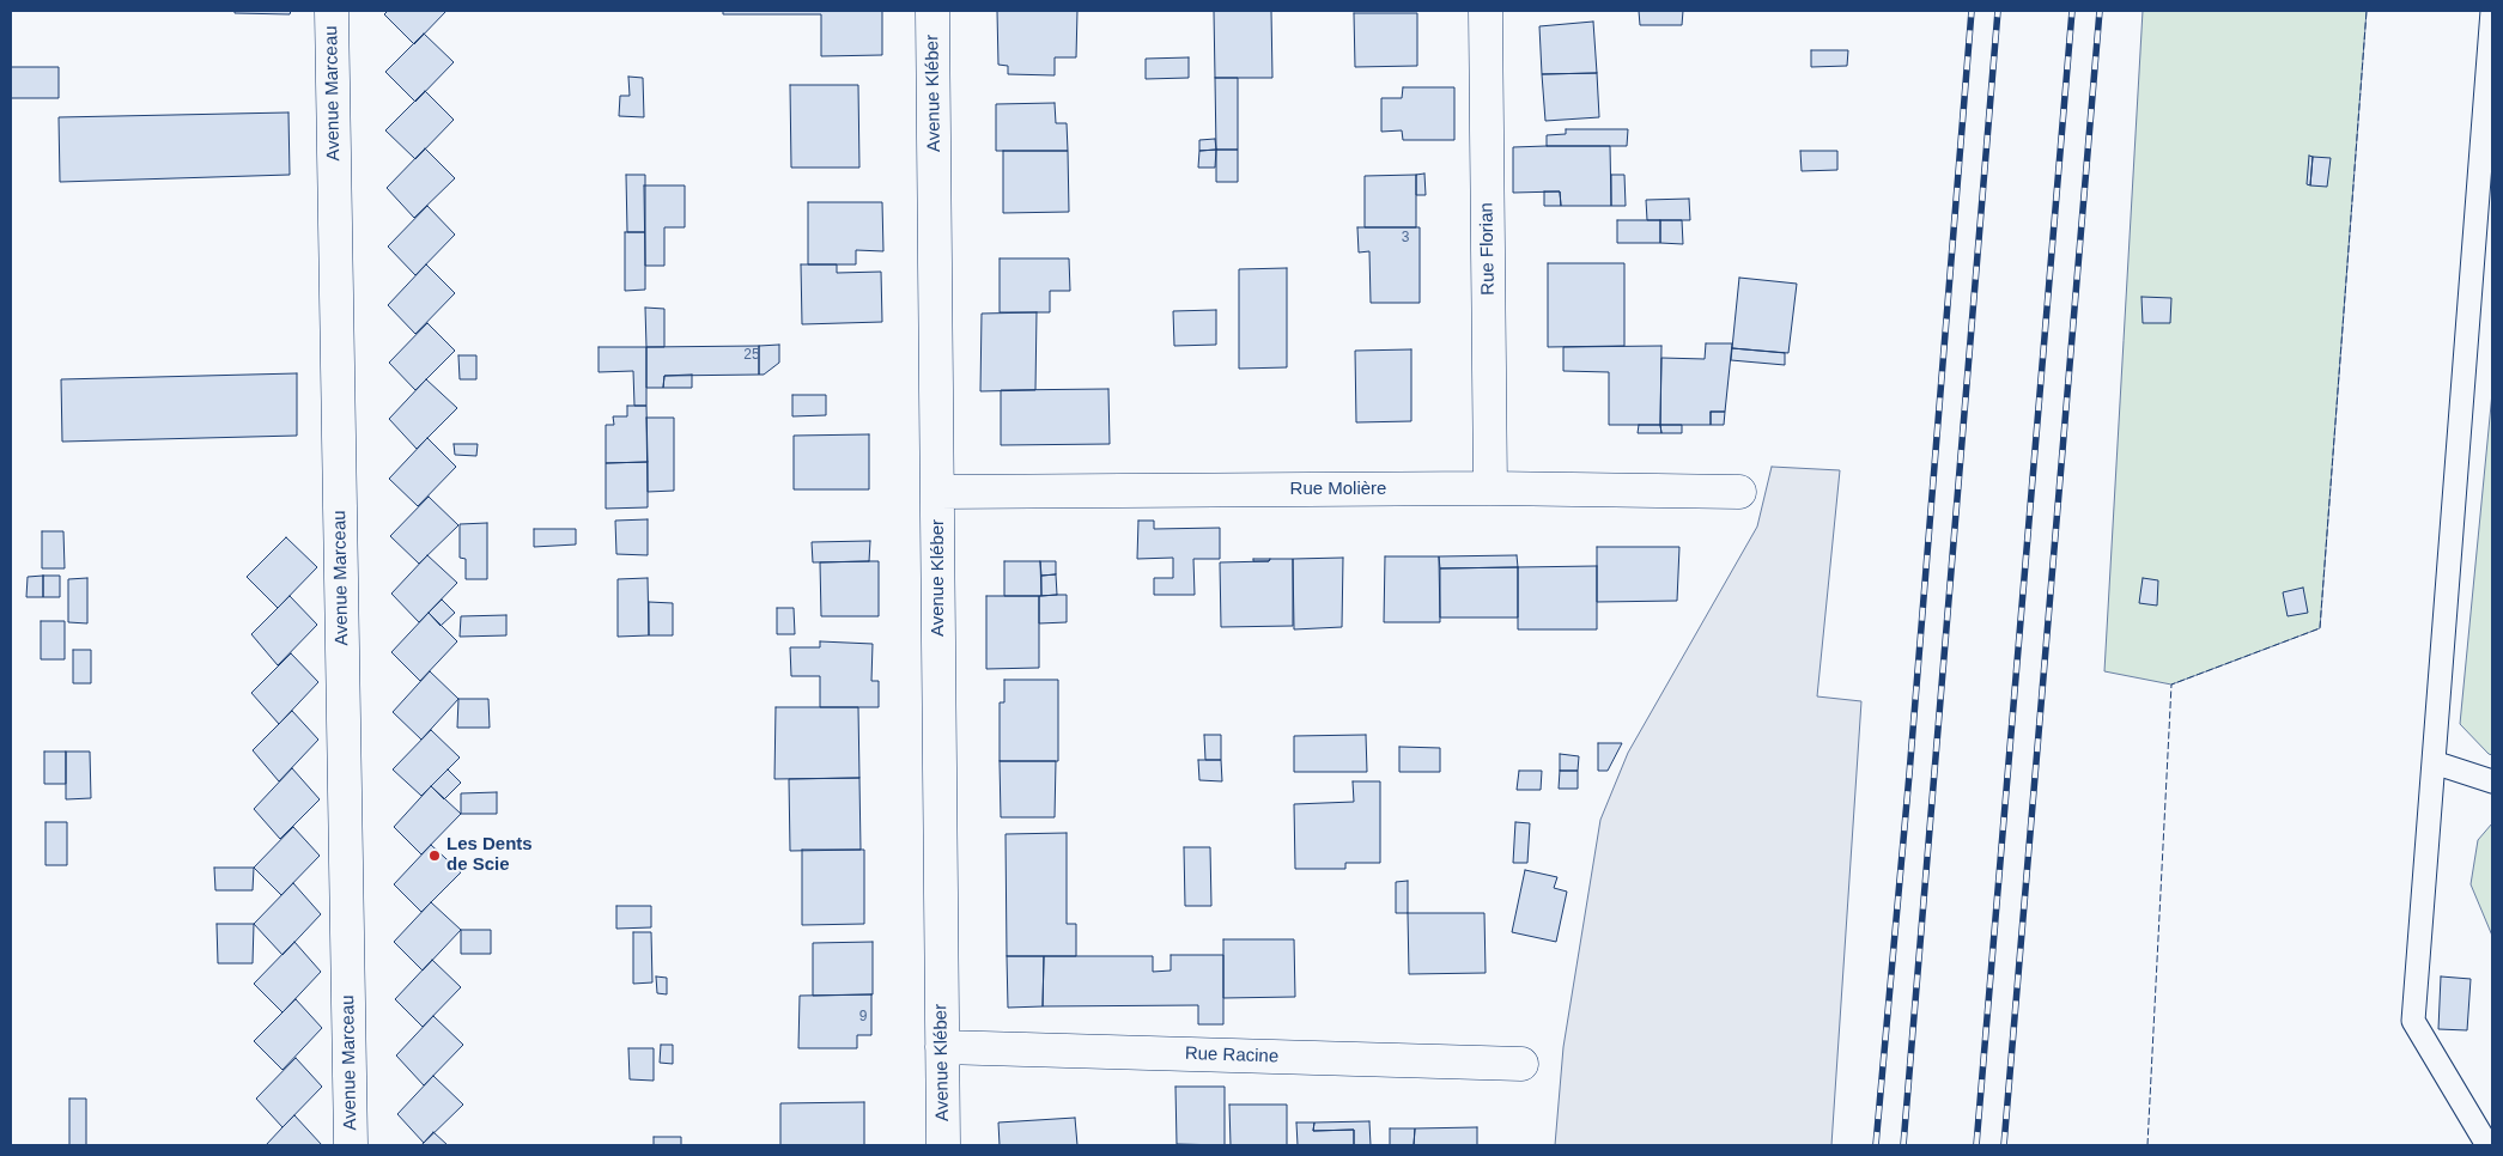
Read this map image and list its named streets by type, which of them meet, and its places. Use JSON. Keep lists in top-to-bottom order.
{
  "streets": {
    "street": [
      "Avenue Marceau",
      "Avenue Kléber",
      "Rue Florian",
      "Rue Molière",
      "Rue Racine"
    ]
  },
  "crossings": [
    ["Avenue Kléber", "Rue Molière"],
    ["Avenue Kléber", "Rue Racine"],
    ["Rue Florian", "Rue Molière"]
  ],
  "places": ["Les Dents de Scie"],
  "house_numbers": ["3", "25", "9"]
}
